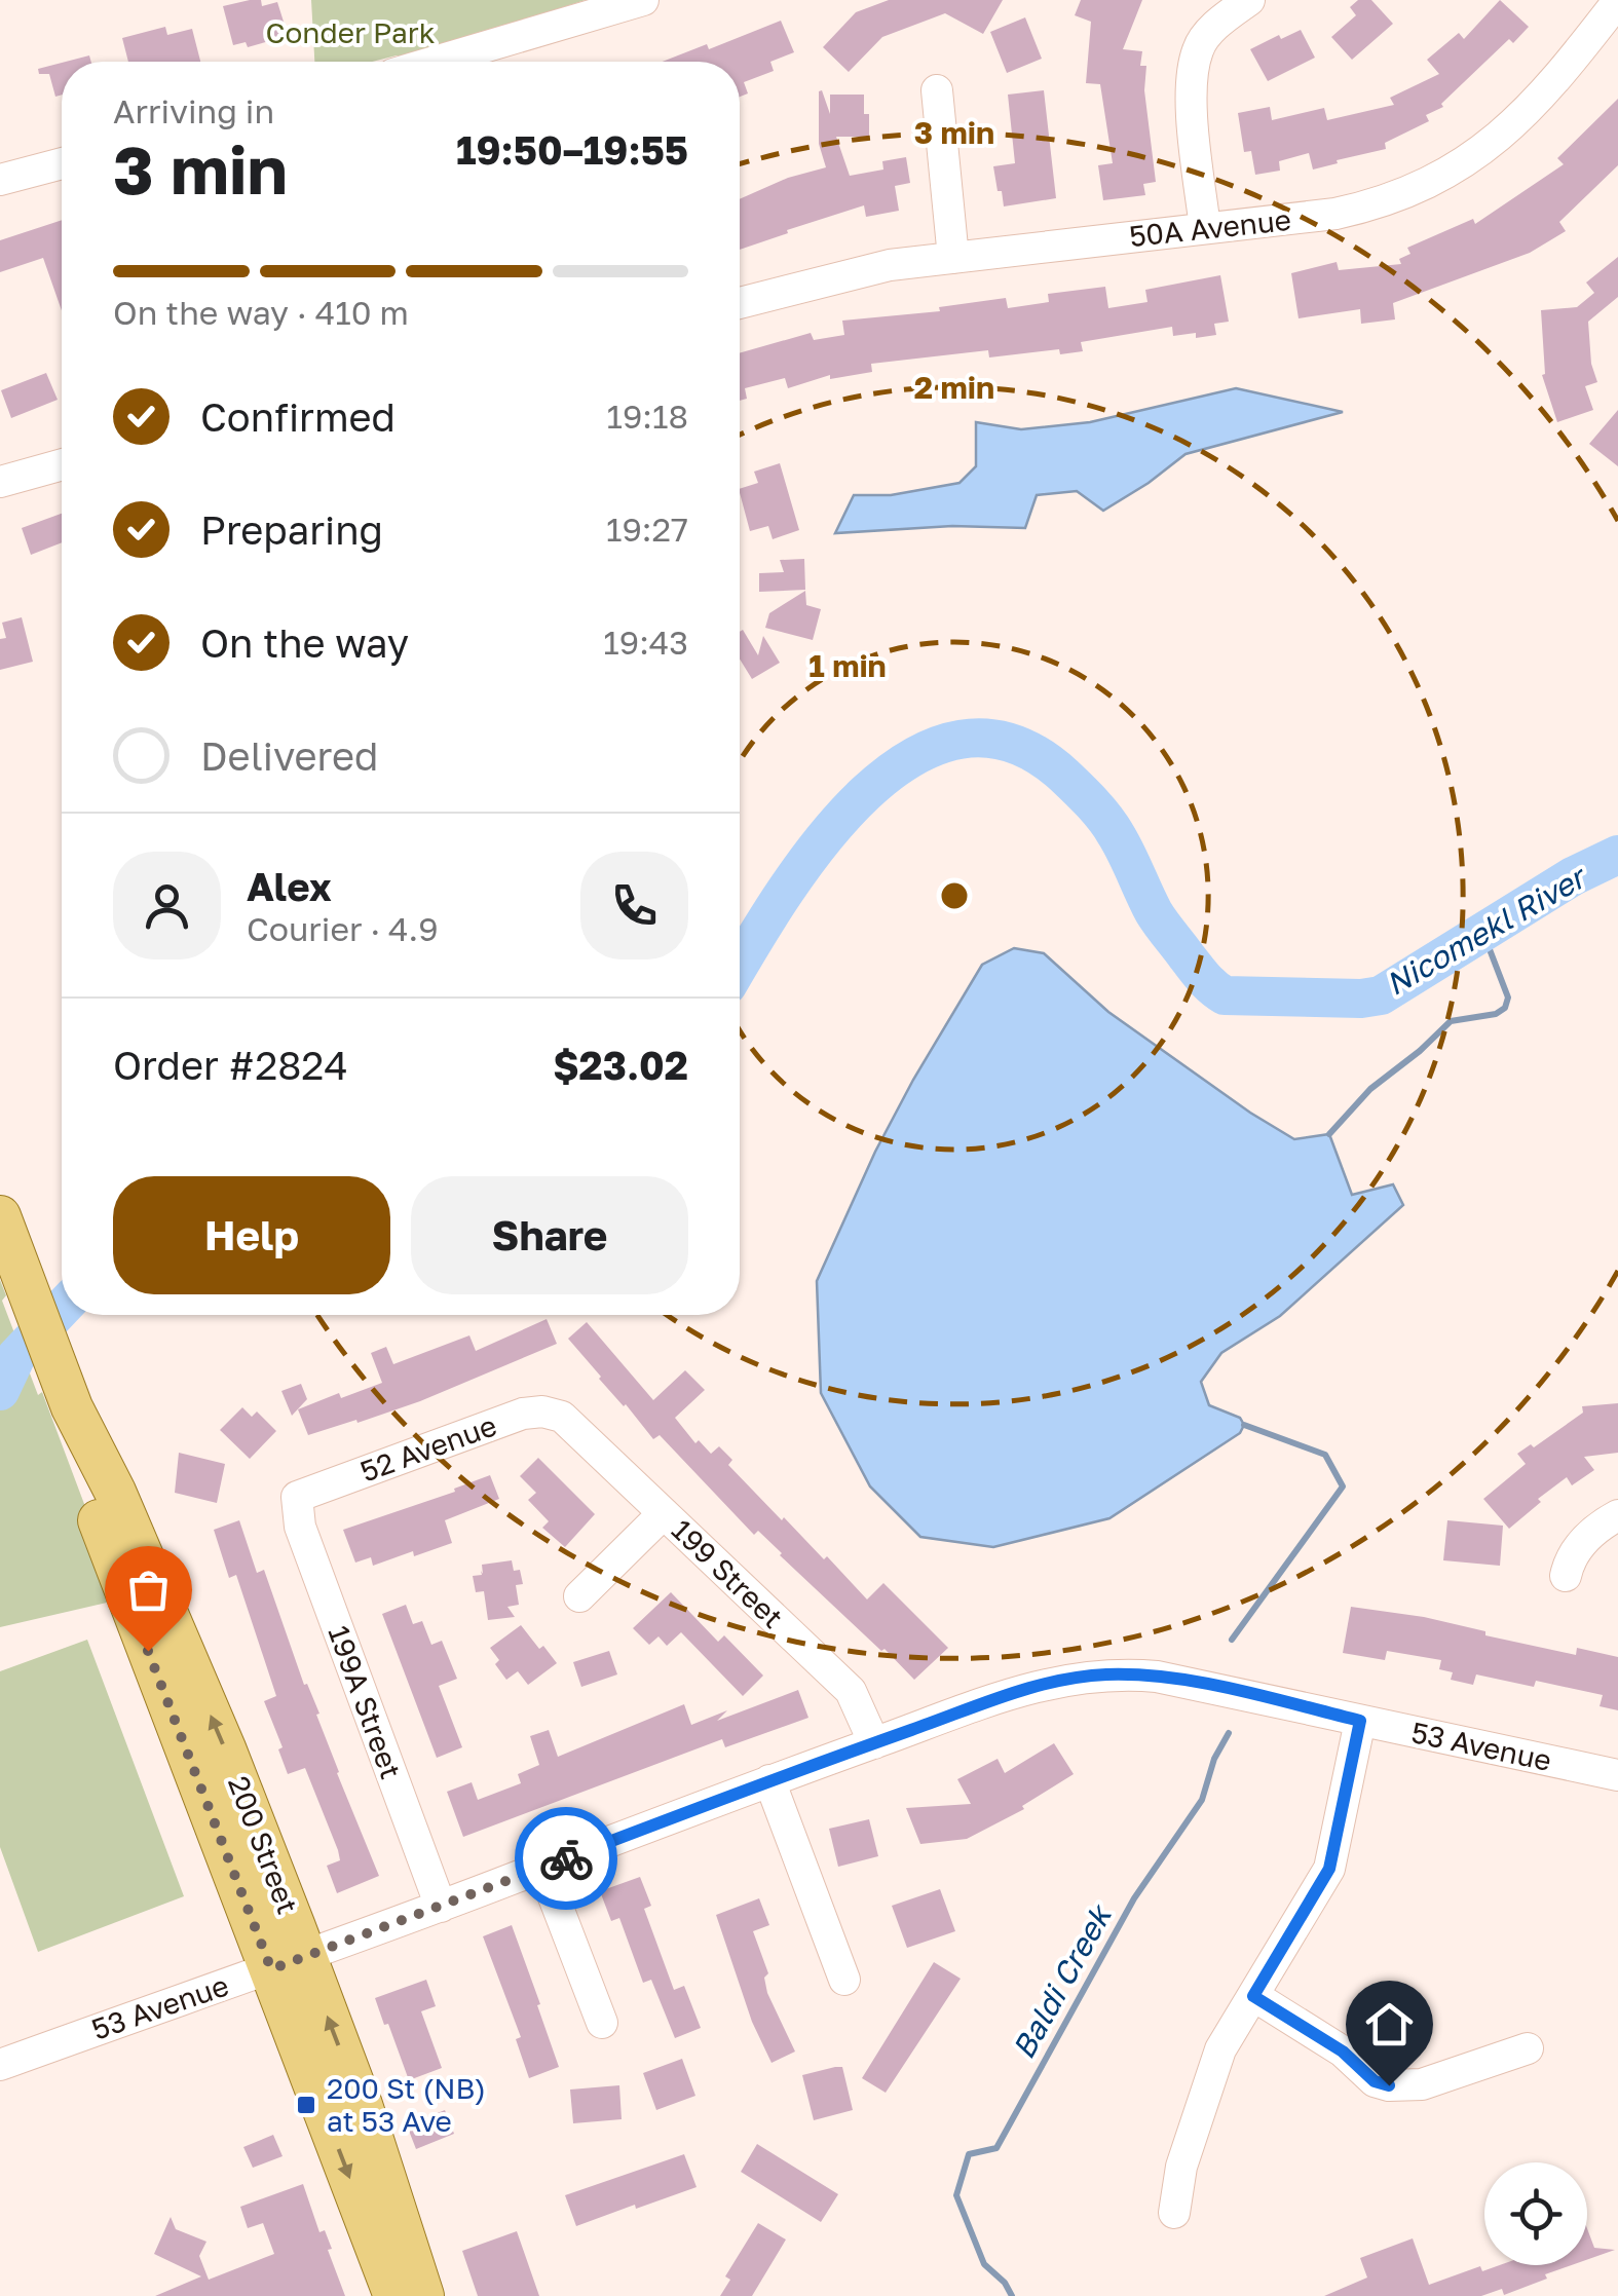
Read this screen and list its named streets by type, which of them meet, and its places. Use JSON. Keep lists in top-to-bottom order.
{
  "streets": {
    "main road": ["200 Street"],
    "street": [
      "50A Avenue",
      "52 Avenue",
      "199 Street",
      "199A Street",
      "53 Avenue"
    ]
  },
  "crossings": [
    ["52 Avenue", "199 Street"],
    ["52 Avenue", "199A Street"],
    ["199 Street", "53 Avenue"],
    ["199A Street", "53 Avenue"],
    ["53 Avenue", "200 Street"]
  ],
  "water": ["Nicomekl River", "Baldi Creek"],
  "parks": ["Conder Park"],
  "places": {
    "transit": ["200 St (NB) at 53 Ave"]
  },
  "page": {
    "heading": ["3 min", "Arriving in", "19:50–19:55"],
    "panel": [
      "Alex",
      "Courier · 4.9",
      "Order #2824",
      "$23.02"
    ],
    "bar": "On the way · 410 m",
    "list": [
      ["Confirmed", "19:18"],
      ["Preparing", "19:27"],
      ["On the way", "19:43"],
      "Delivered"
    ],
    "buttons": ["Help", "Share"]
  },
  "rings": ["3 min", "2 min", "1 min"]
}
